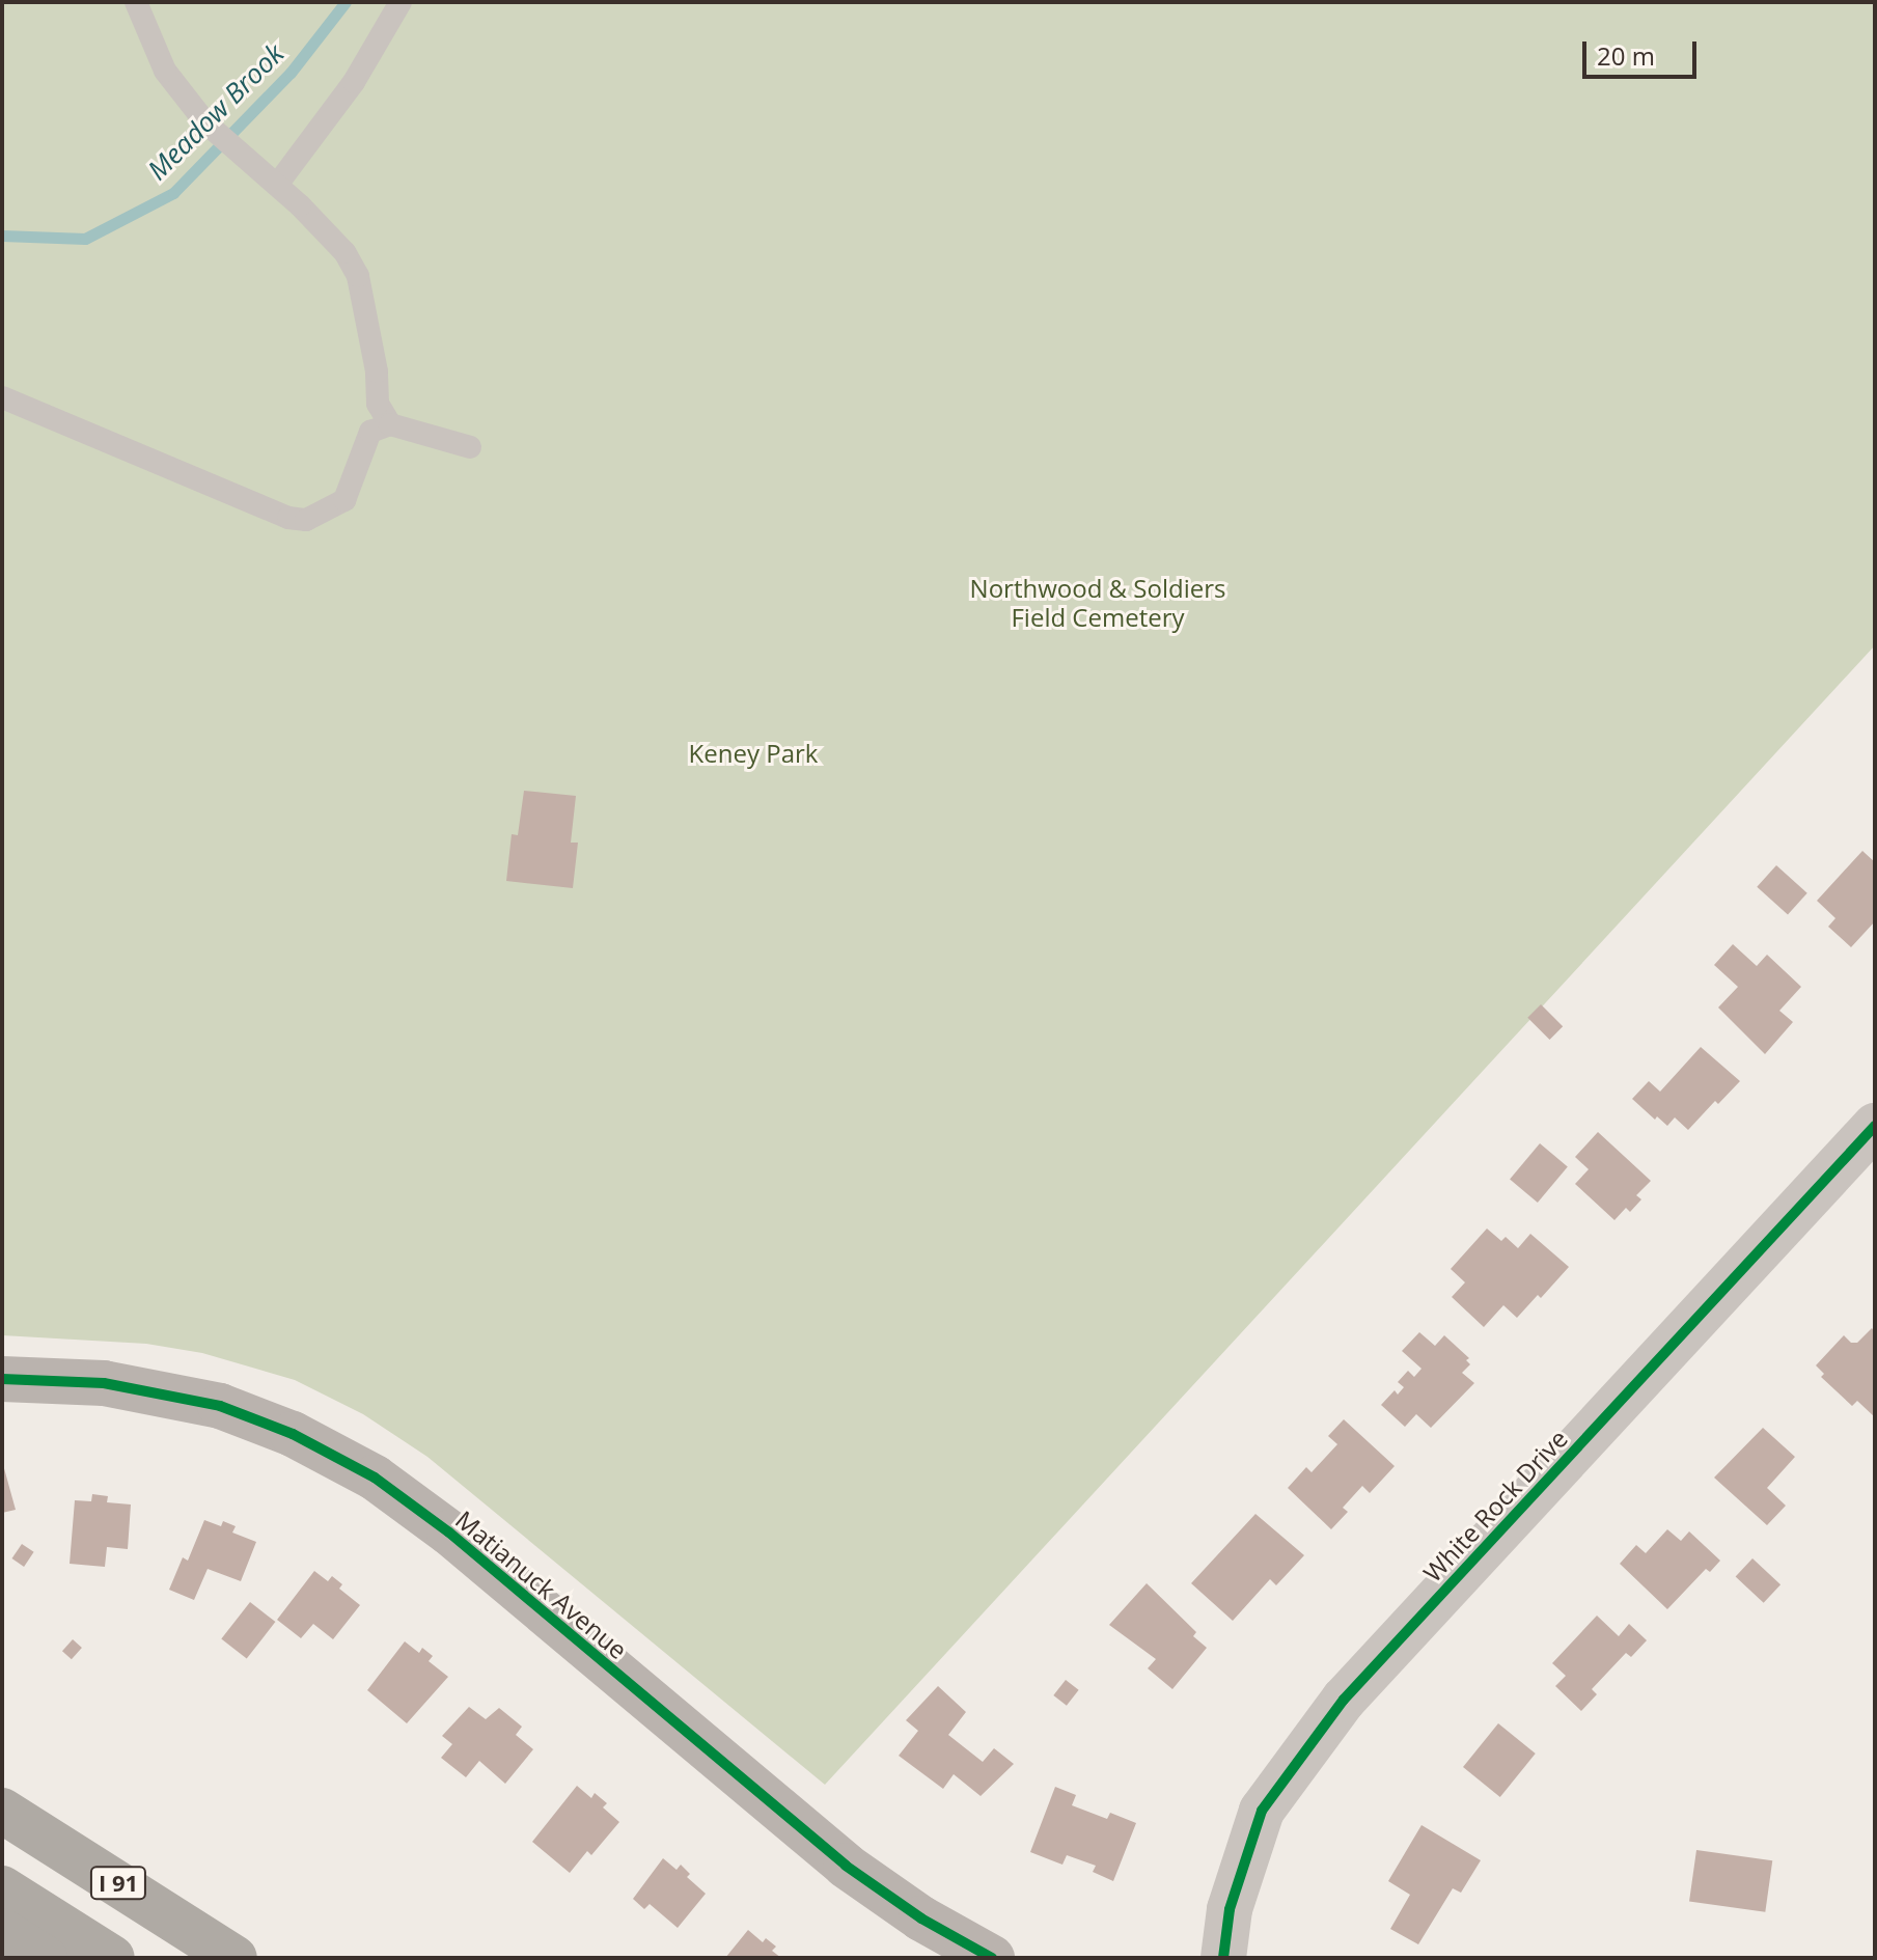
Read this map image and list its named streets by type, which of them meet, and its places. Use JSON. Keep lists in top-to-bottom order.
{
  "streets": {
    "highway": ["I 91"],
    "street": ["White Rock Drive", "Matianuck Avenue"]
  },
  "water": ["Meadow Brook"],
  "parks": ["Northwood & Soldiers Field Cemetery", "Keney Park"],
  "scale_bar": "20 m"
}
